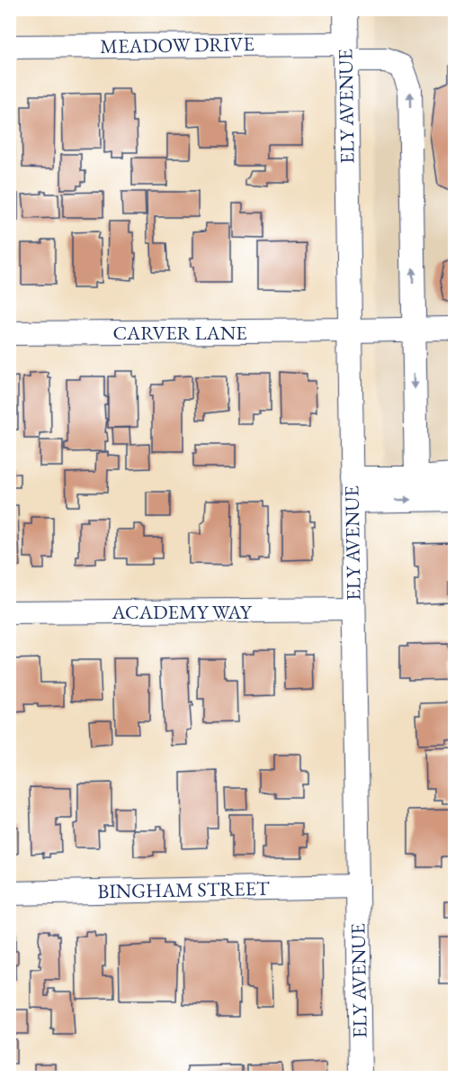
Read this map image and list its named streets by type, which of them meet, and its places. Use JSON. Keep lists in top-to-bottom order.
{
  "streets": {
    "street": [
      "MEADOW DRIVE",
      "ELY AVENUE",
      "CARVER LANE",
      "ACADEMY WAY",
      "BINGHAM STREET"
    ]
  },
  "crossings": [
    ["MEADOW DRIVE", "ELY AVENUE"],
    ["MEADOW DRIVE", "CARVER LANE"],
    ["ELY AVENUE", "CARVER LANE"],
    ["ELY AVENUE", "ACADEMY WAY"],
    ["ELY AVENUE", "BINGHAM STREET"]
  ]
}
